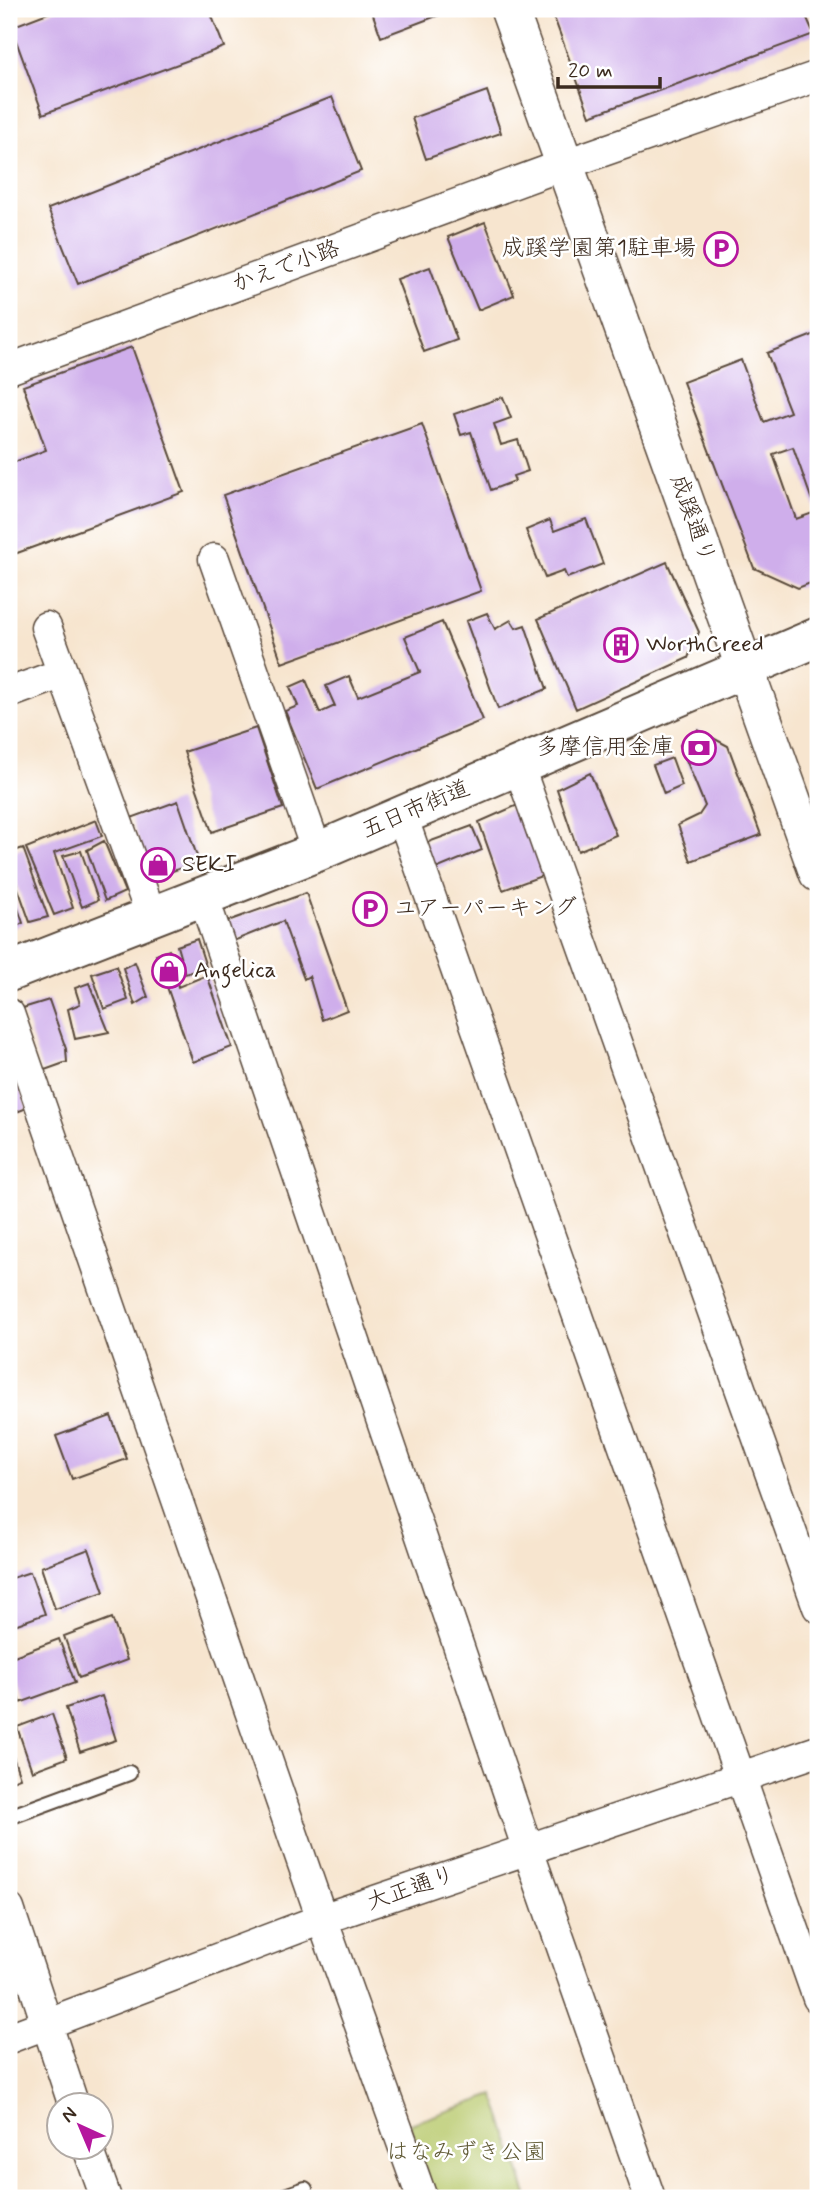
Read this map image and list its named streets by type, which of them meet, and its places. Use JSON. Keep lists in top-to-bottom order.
{
  "streets": {
    "main road": ["五日市街道"],
    "street": ["かえで小路", "成蹊通り", "大正通り"]
  },
  "crossings": [
    ["かえで小路", "成蹊通り"],
    ["成蹊通り", "五日市街道"]
  ],
  "parks": ["はなみずき公園"],
  "places": {
    "parking": ["成蹊学園第1駐車場", "ユアーパーキング"],
    "building": ["WorthCreed"],
    "bank": ["多摩信用金庫"],
    "shop": ["SEKI", "Angelica"]
  },
  "scale_bar": "20 m",
  "north": "top left"
}
